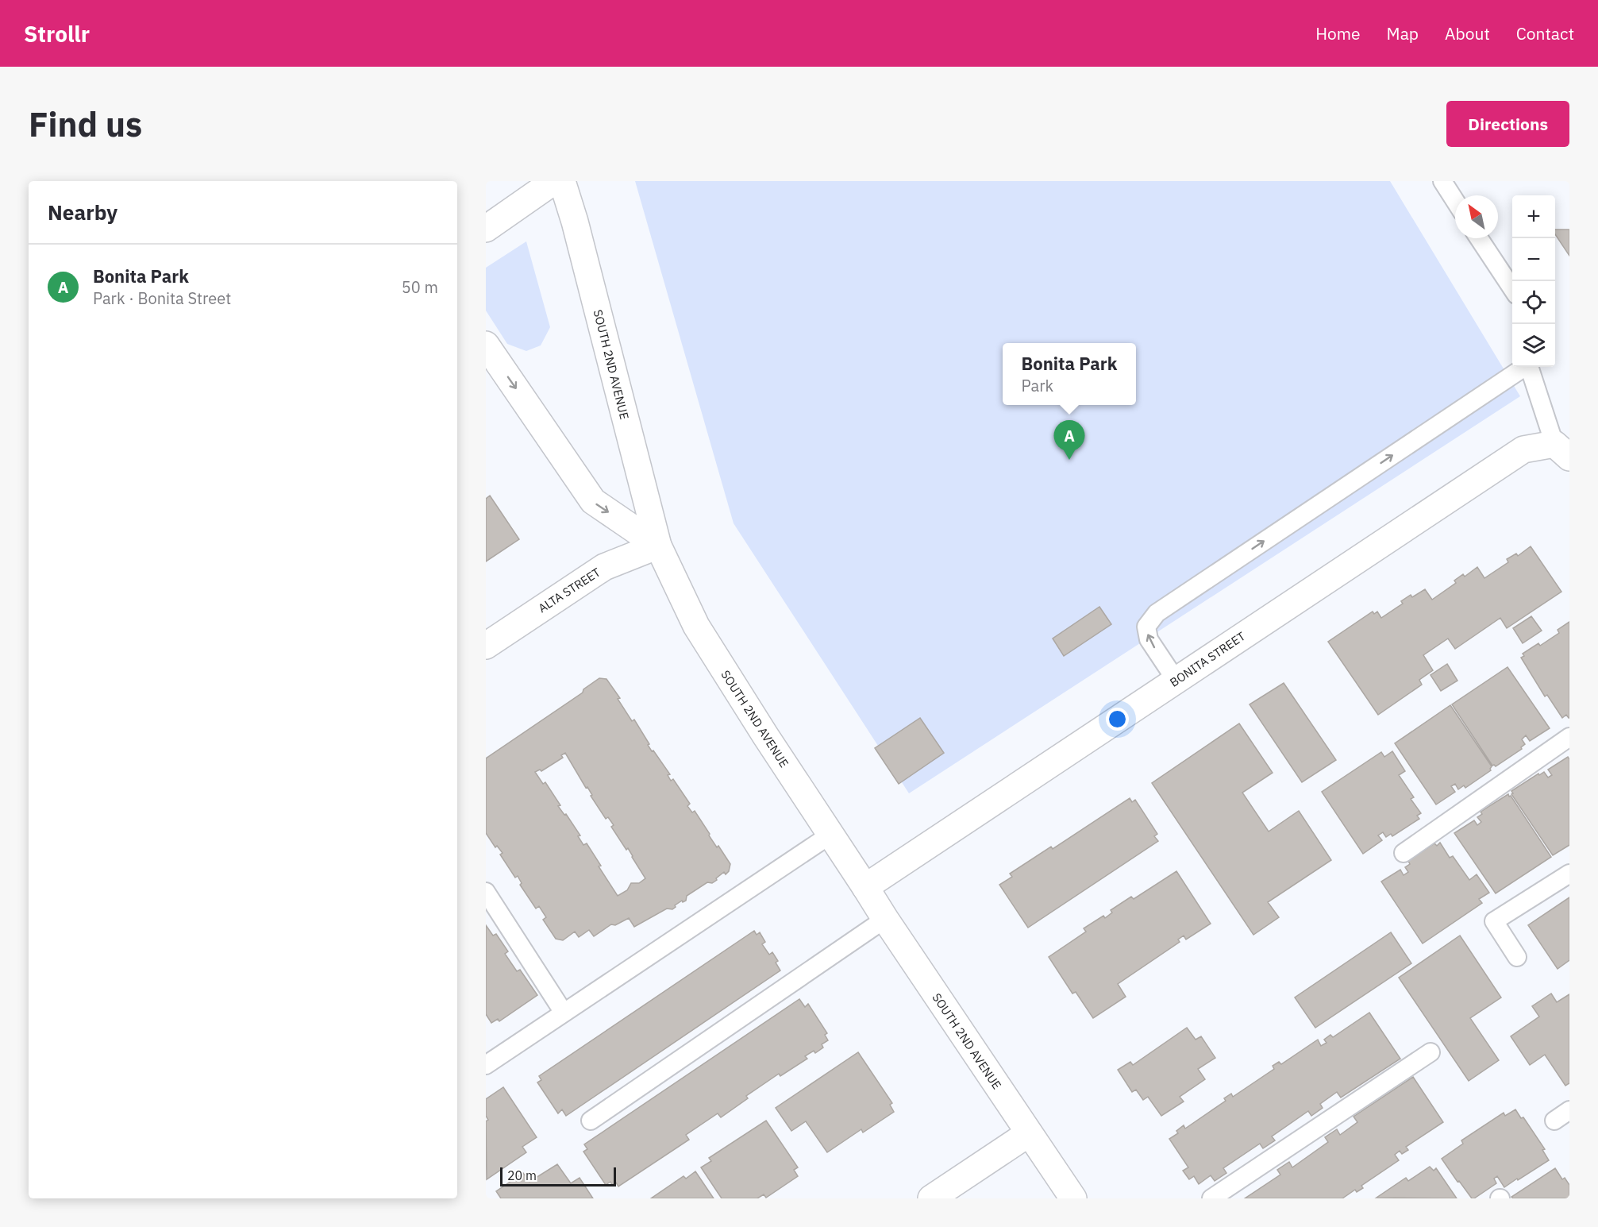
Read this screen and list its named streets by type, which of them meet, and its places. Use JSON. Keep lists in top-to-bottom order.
{
  "streets": {
    "street": ["SOUTH 2ND AVENUE", "ALTA STREET", "BONITA STREET"]
  },
  "crossings": [
    ["SOUTH 2ND AVENUE", "ALTA STREET"],
    ["SOUTH 2ND AVENUE", "BONITA STREET"]
  ],
  "scale_bar": "20 m",
  "north": "top left",
  "page": {
    "header": "Strollr",
    "nav": [
      "Home",
      "Map",
      "About",
      "Contact"
    ],
    "buttons": "Directions",
    "title": "Find us",
    "heading": "Nearby",
    "map_buttons": ["+", "−"],
    "list": [
      {
        "mark": "A",
        "name": "Bonita Park",
        "note": "Park · Bonita Street",
        "value": "50 m"
      }
    ],
    "popup": ["Bonita Park", "Park"],
    "pins": "A",
    "scale": "20 m"
  }
}
